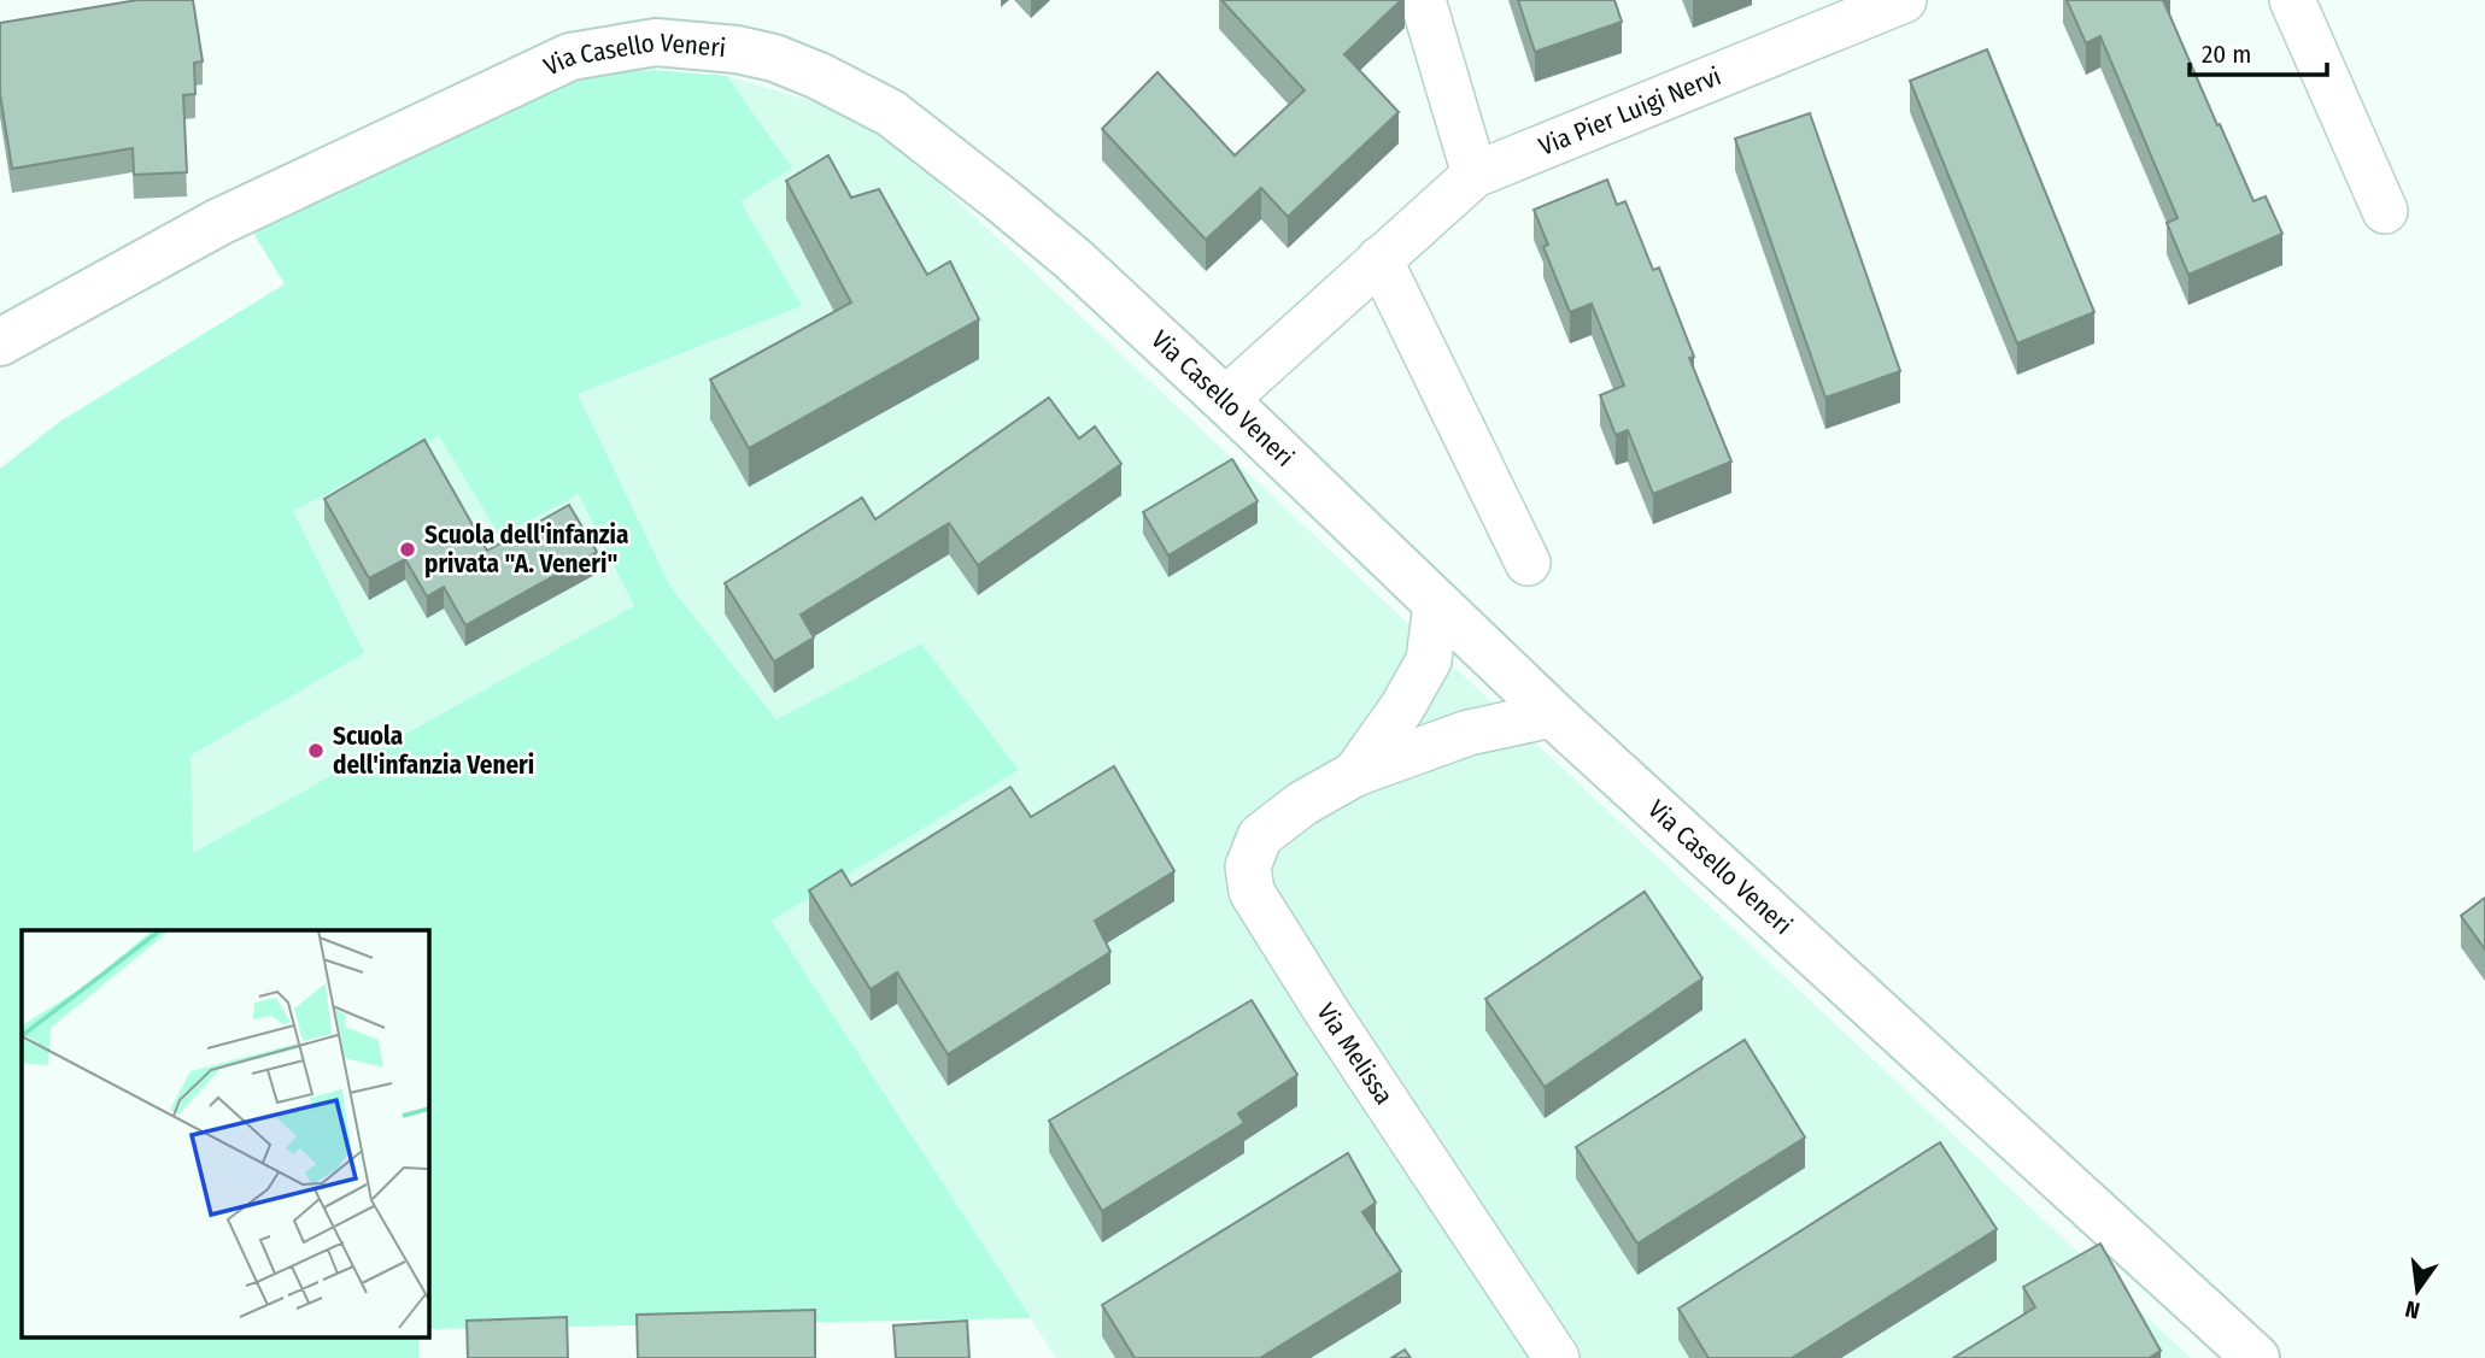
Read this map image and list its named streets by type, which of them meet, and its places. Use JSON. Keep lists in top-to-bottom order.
{
  "streets": {
    "street": ["Via Casello Veneri", "Via Pier Luigi Nervi", "Via Melissa"]
  },
  "crossings": [
    ["Via Casello Veneri", "Via Pier Luigi Nervi"],
    ["Via Casello Veneri", "Via Melissa"]
  ],
  "places": ["Scuola dell'infanzia privata \"A. Veneri\"", "Scuola dell'infanzia Veneri"],
  "scale_bar": "20 m",
  "north": "bottom"
}
